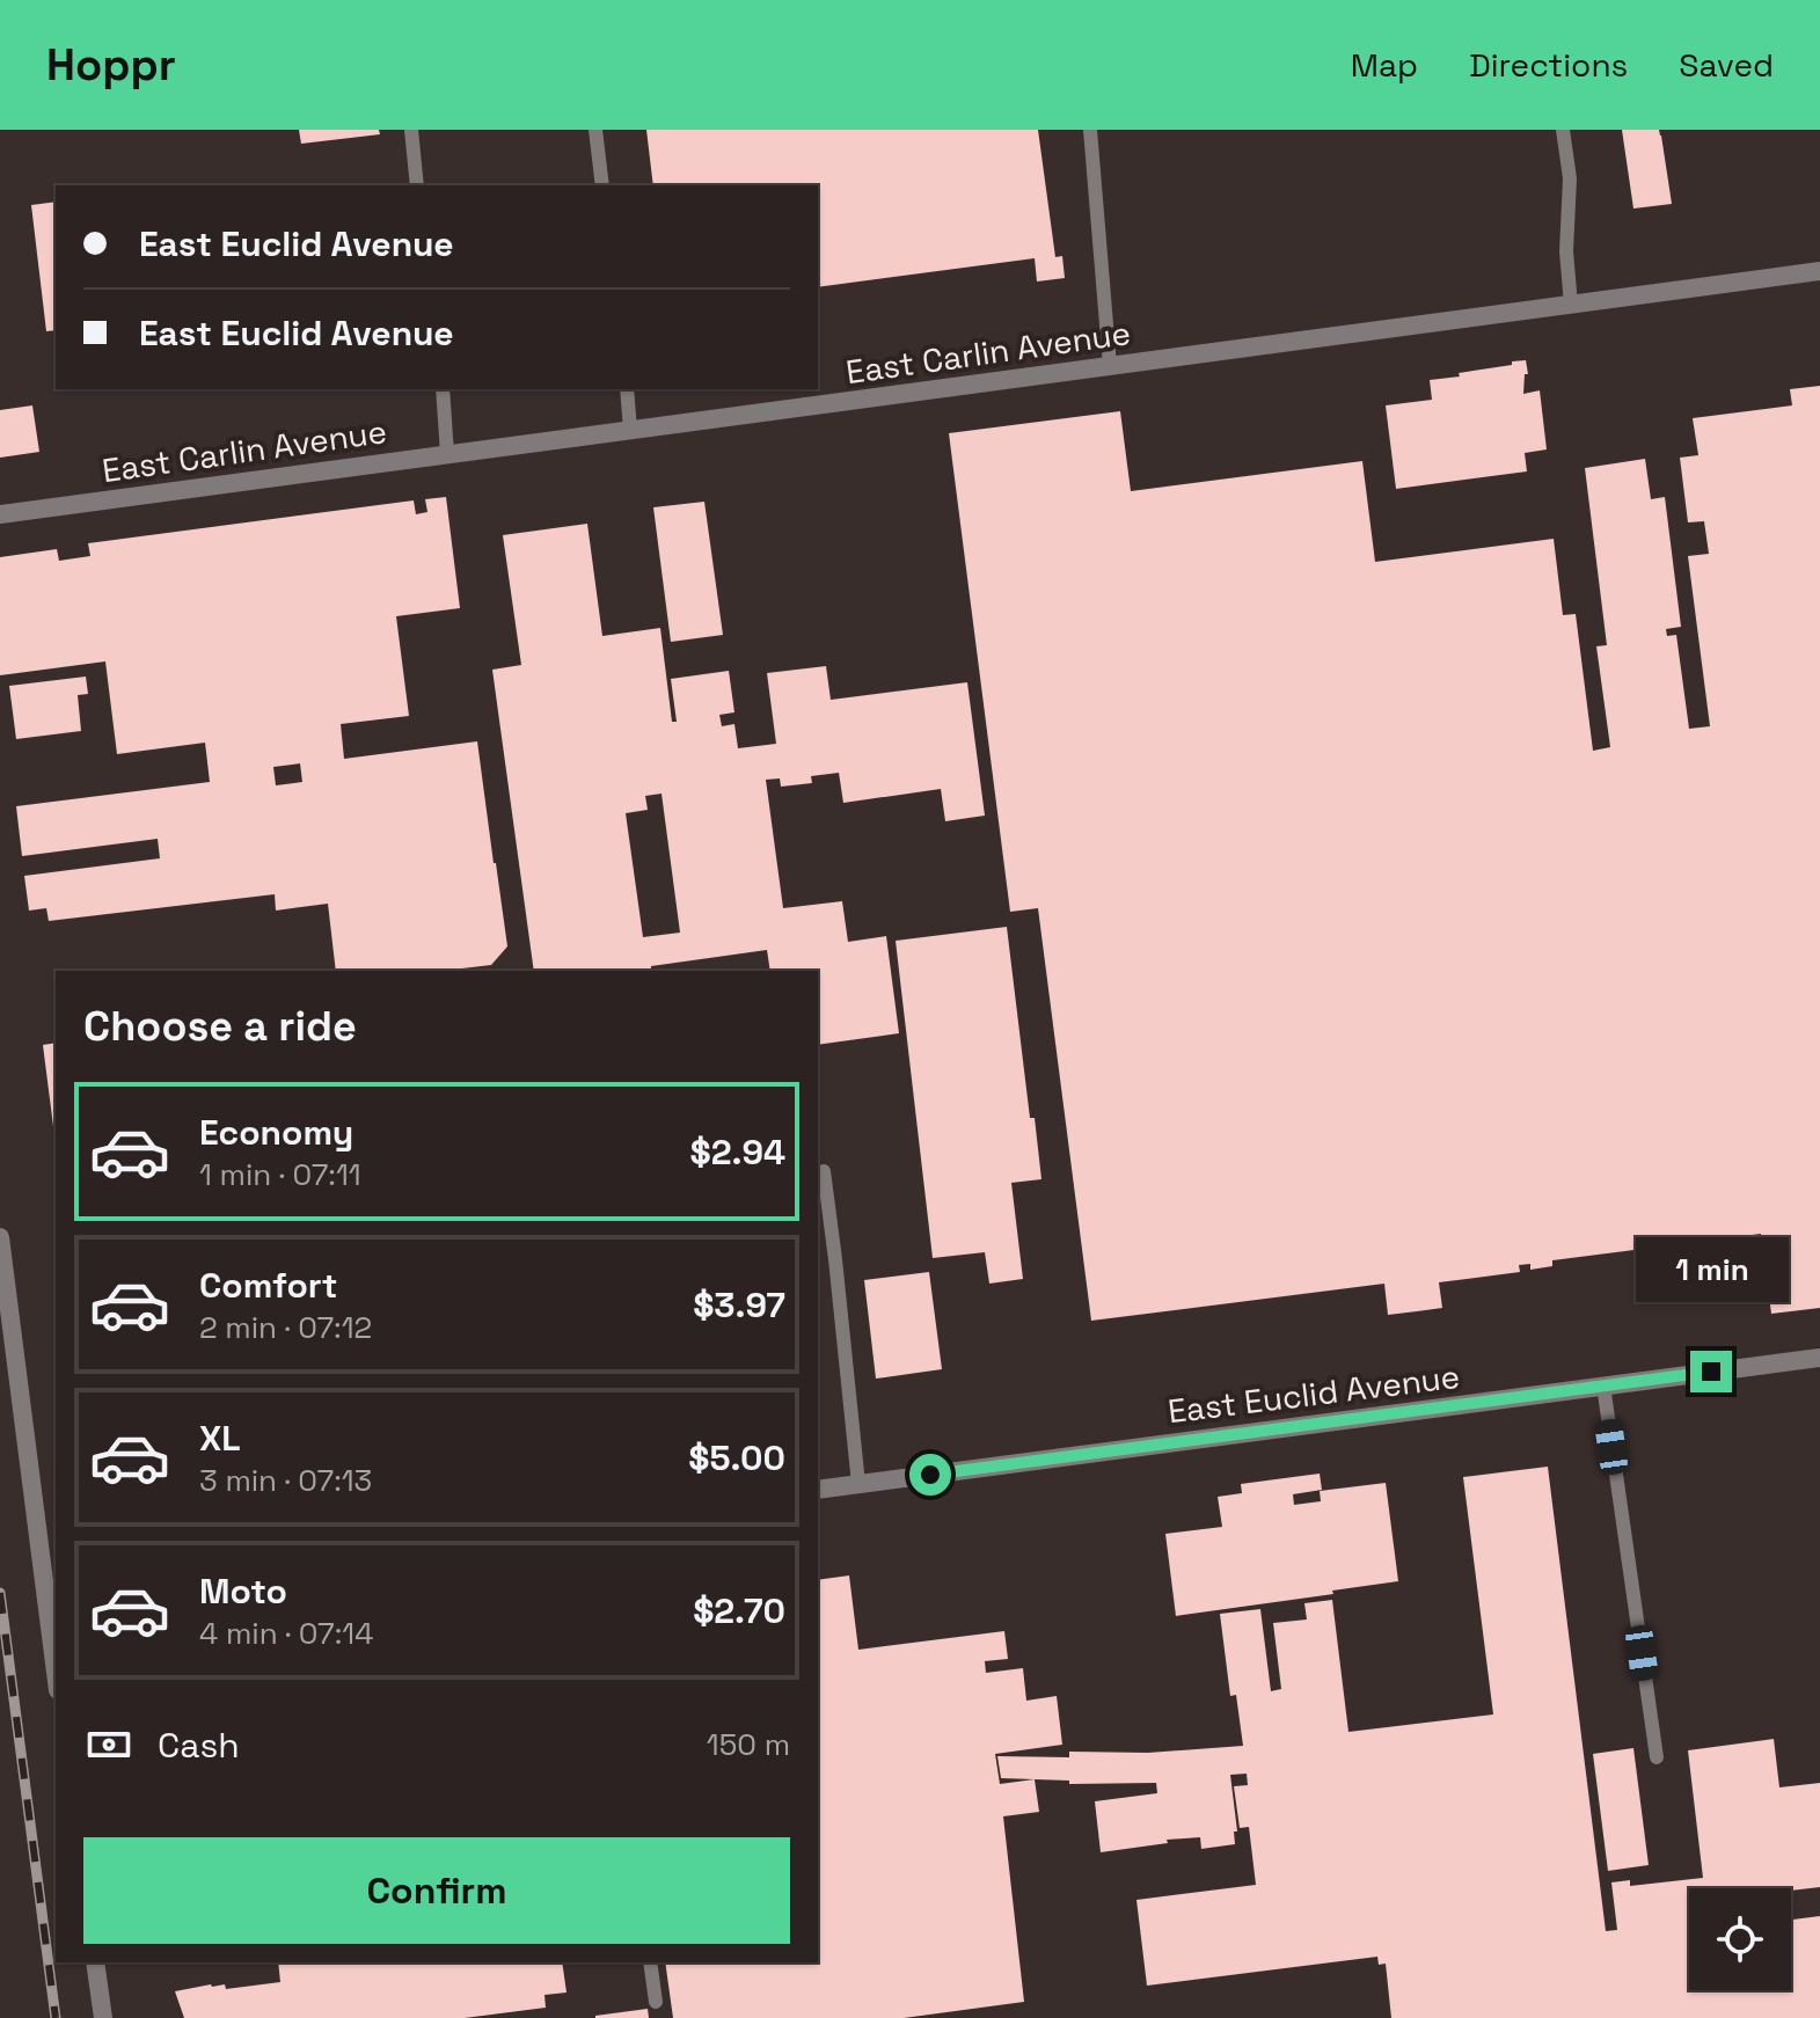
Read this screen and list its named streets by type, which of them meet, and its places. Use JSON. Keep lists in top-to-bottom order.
{
  "streets": {
    "street": ["East Carlin Avenue", "East Euclid Avenue"]
  },
  "page": {
    "header": "Hoppr",
    "nav": ["Map", "Directions", "Saved"],
    "banner": ["East Euclid Avenue", "East Euclid Avenue"],
    "heading": "Choose a ride",
    "list": [
      {
        "name": "Economy",
        "note": "1 min · 07:11",
        "value": "$2.94"
      },
      {
        "name": "Comfort",
        "note": "2 min · 07:12",
        "value": "$3.97"
      },
      {
        "name": "XL",
        "note": "3 min · 07:13",
        "value": "$5.00"
      },
      {
        "name": "Moto",
        "note": "4 min · 07:14",
        "value": "$2.70"
      }
    ],
    "bubble": "1 min",
    "pay": ["Cash", "150 m"],
    "buttons": "Confirm"
  }
}
